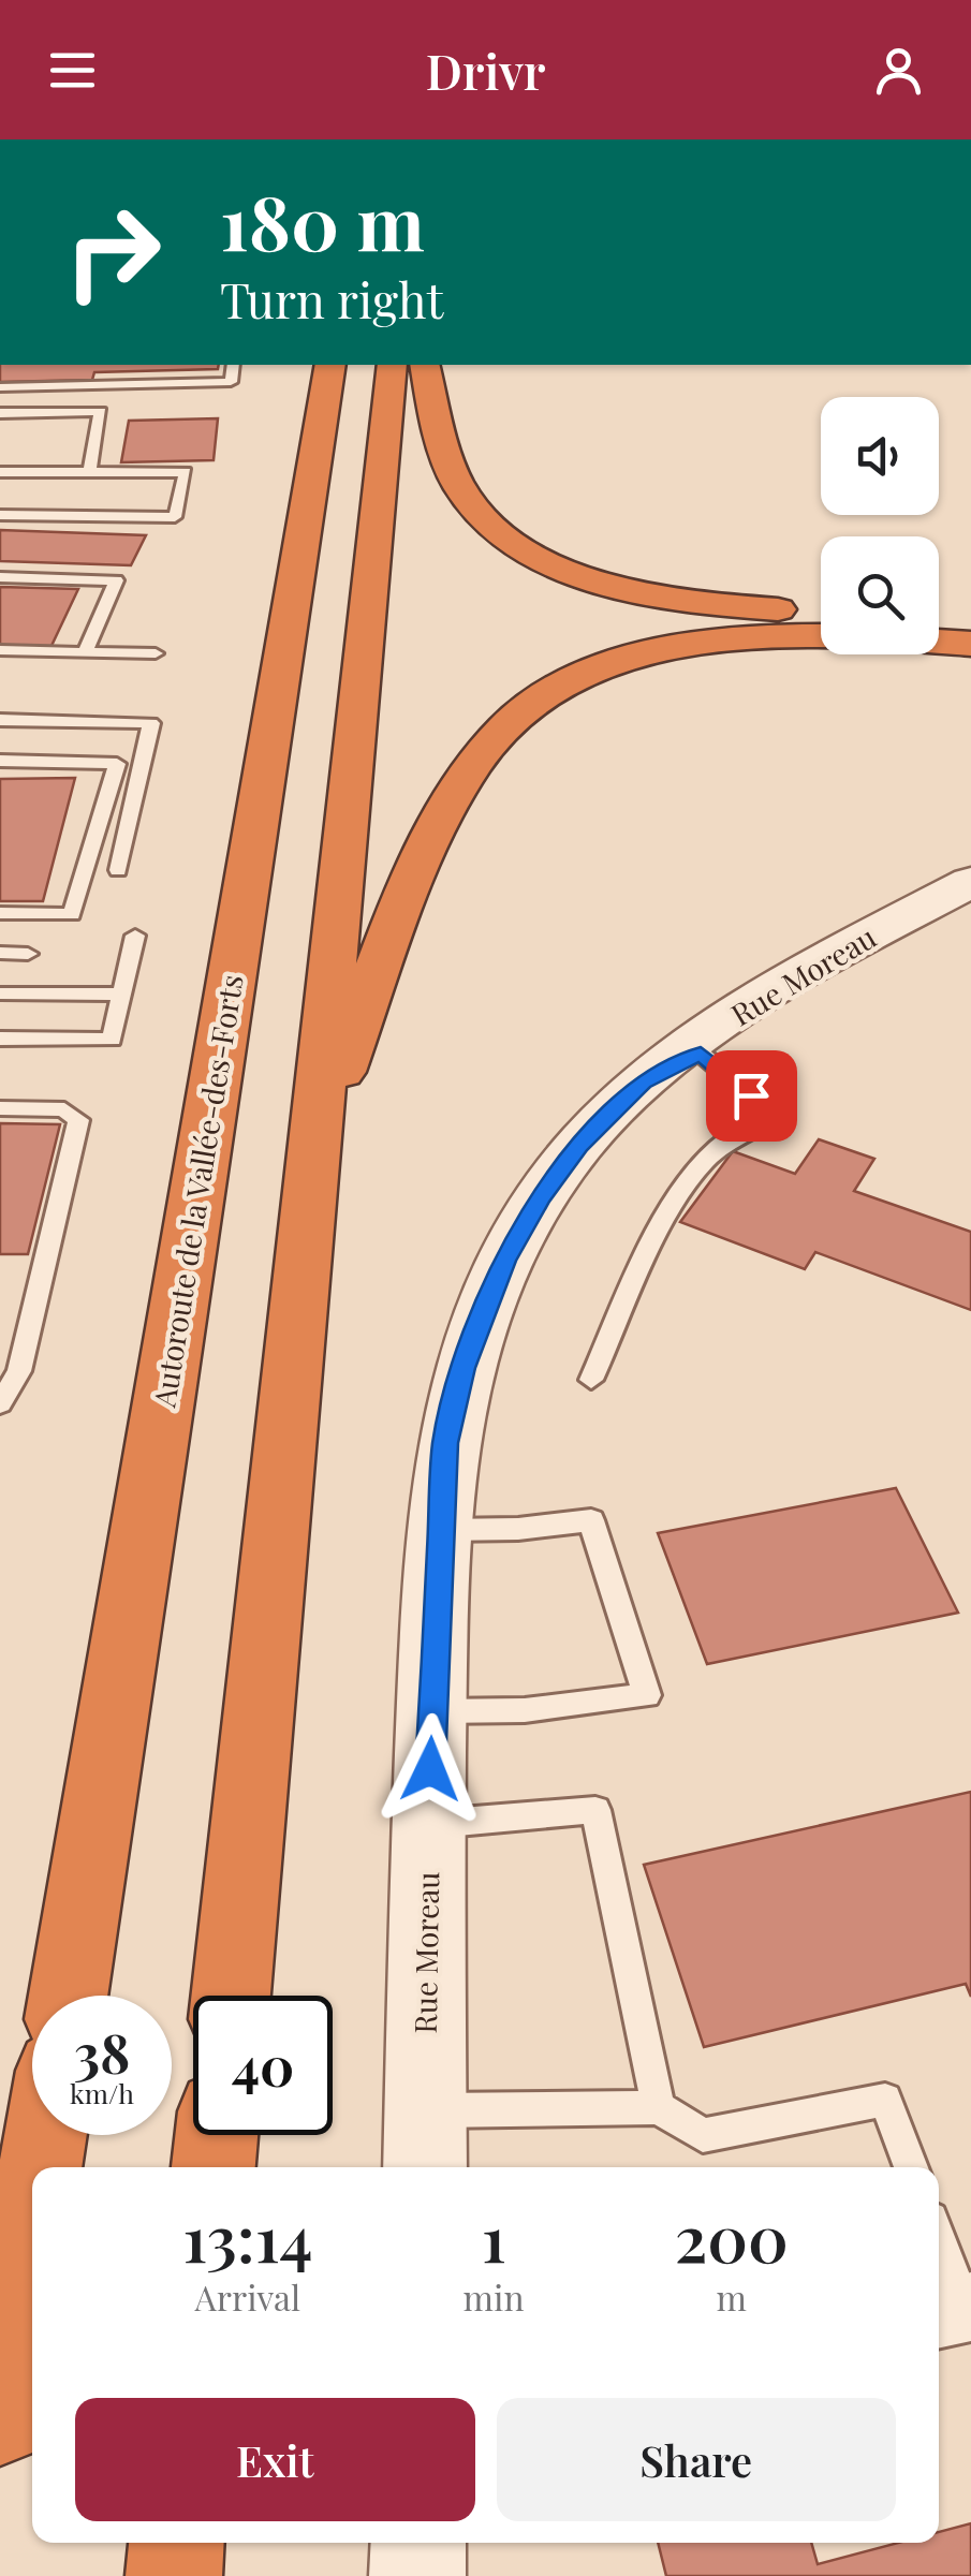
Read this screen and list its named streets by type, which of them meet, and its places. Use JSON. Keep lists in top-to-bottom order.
{
  "streets": {
    "highway": ["Autoroute de la Vallée-des-Forts"],
    "street": ["Rue Moreau"]
  },
  "page": {
    "header": "Drivr",
    "turn": ["180 m", "Turn right"],
    "speed": "38 km/h",
    "limit": "40",
    "eta": [
      "13:14",
      "Arrival",
      "1",
      "min",
      "200",
      "m"
    ],
    "buttons": ["Exit", "Share"]
  }
}
